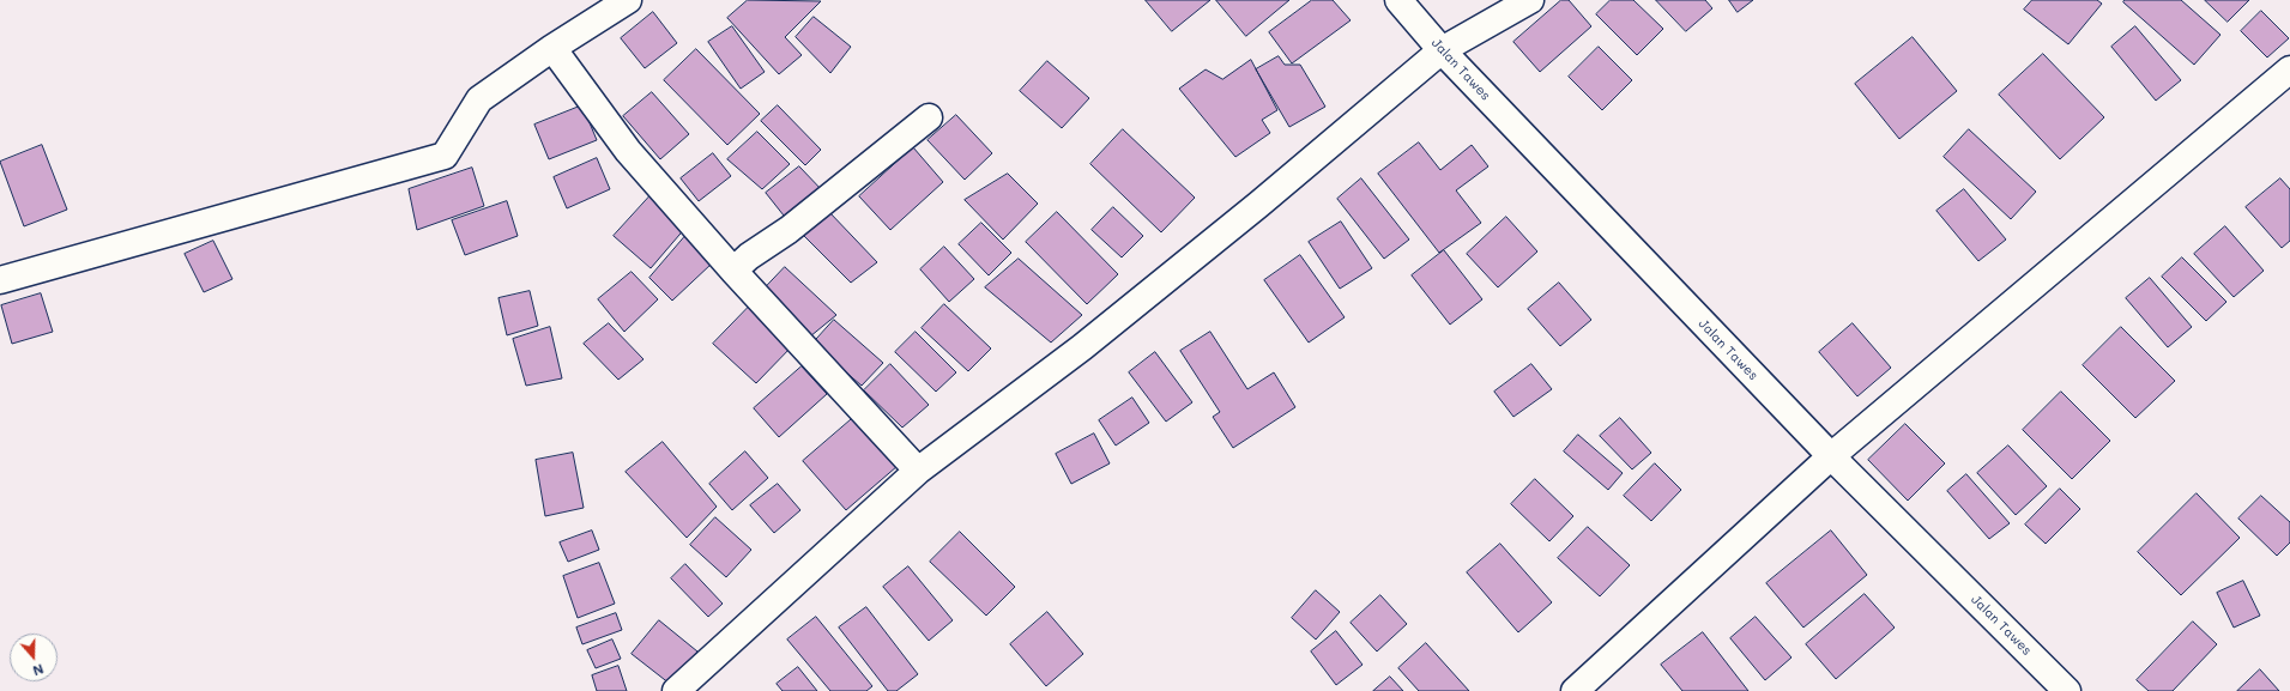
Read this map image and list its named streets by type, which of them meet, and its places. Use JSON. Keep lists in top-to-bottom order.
{
  "streets": {
    "street": ["Jalan Tawes"]
  },
  "north": "bottom"
}
